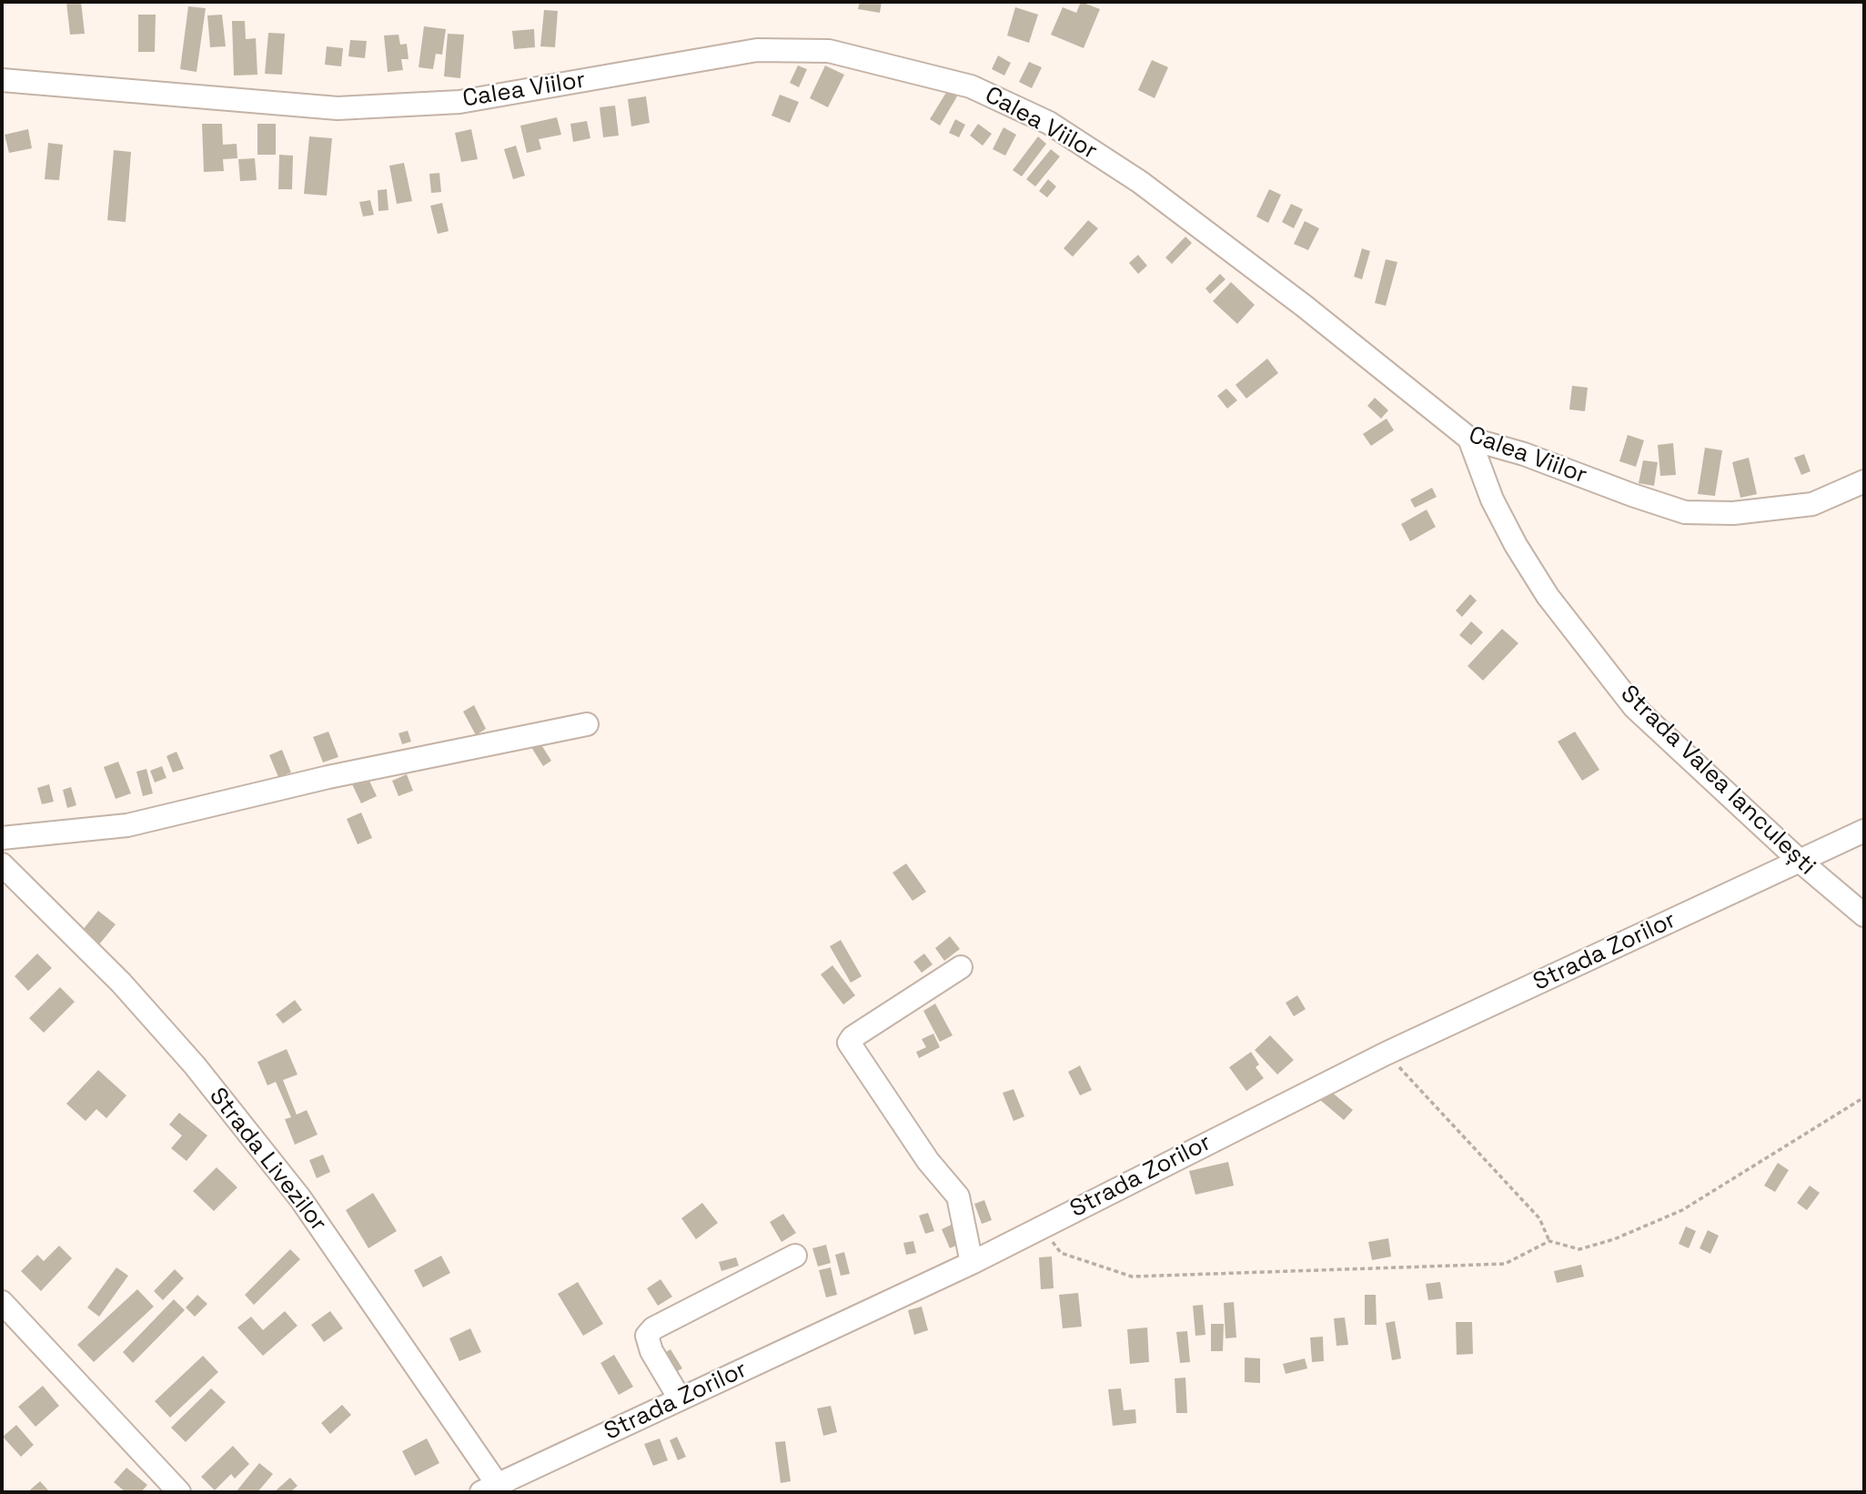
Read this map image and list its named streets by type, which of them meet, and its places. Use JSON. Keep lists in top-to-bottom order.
{
  "streets": {
    "street": [
      "Calea Viilor",
      "Strada Valea Ianculești",
      "Strada Zorilor",
      "Strada Livezilor"
    ]
  },
  "crossings": [
    ["Calea Viilor", "Strada Valea Ianculești"],
    ["Strada Valea Ianculești", "Strada Zorilor"],
    ["Strada Zorilor", "Strada Livezilor"]
  ]
}
